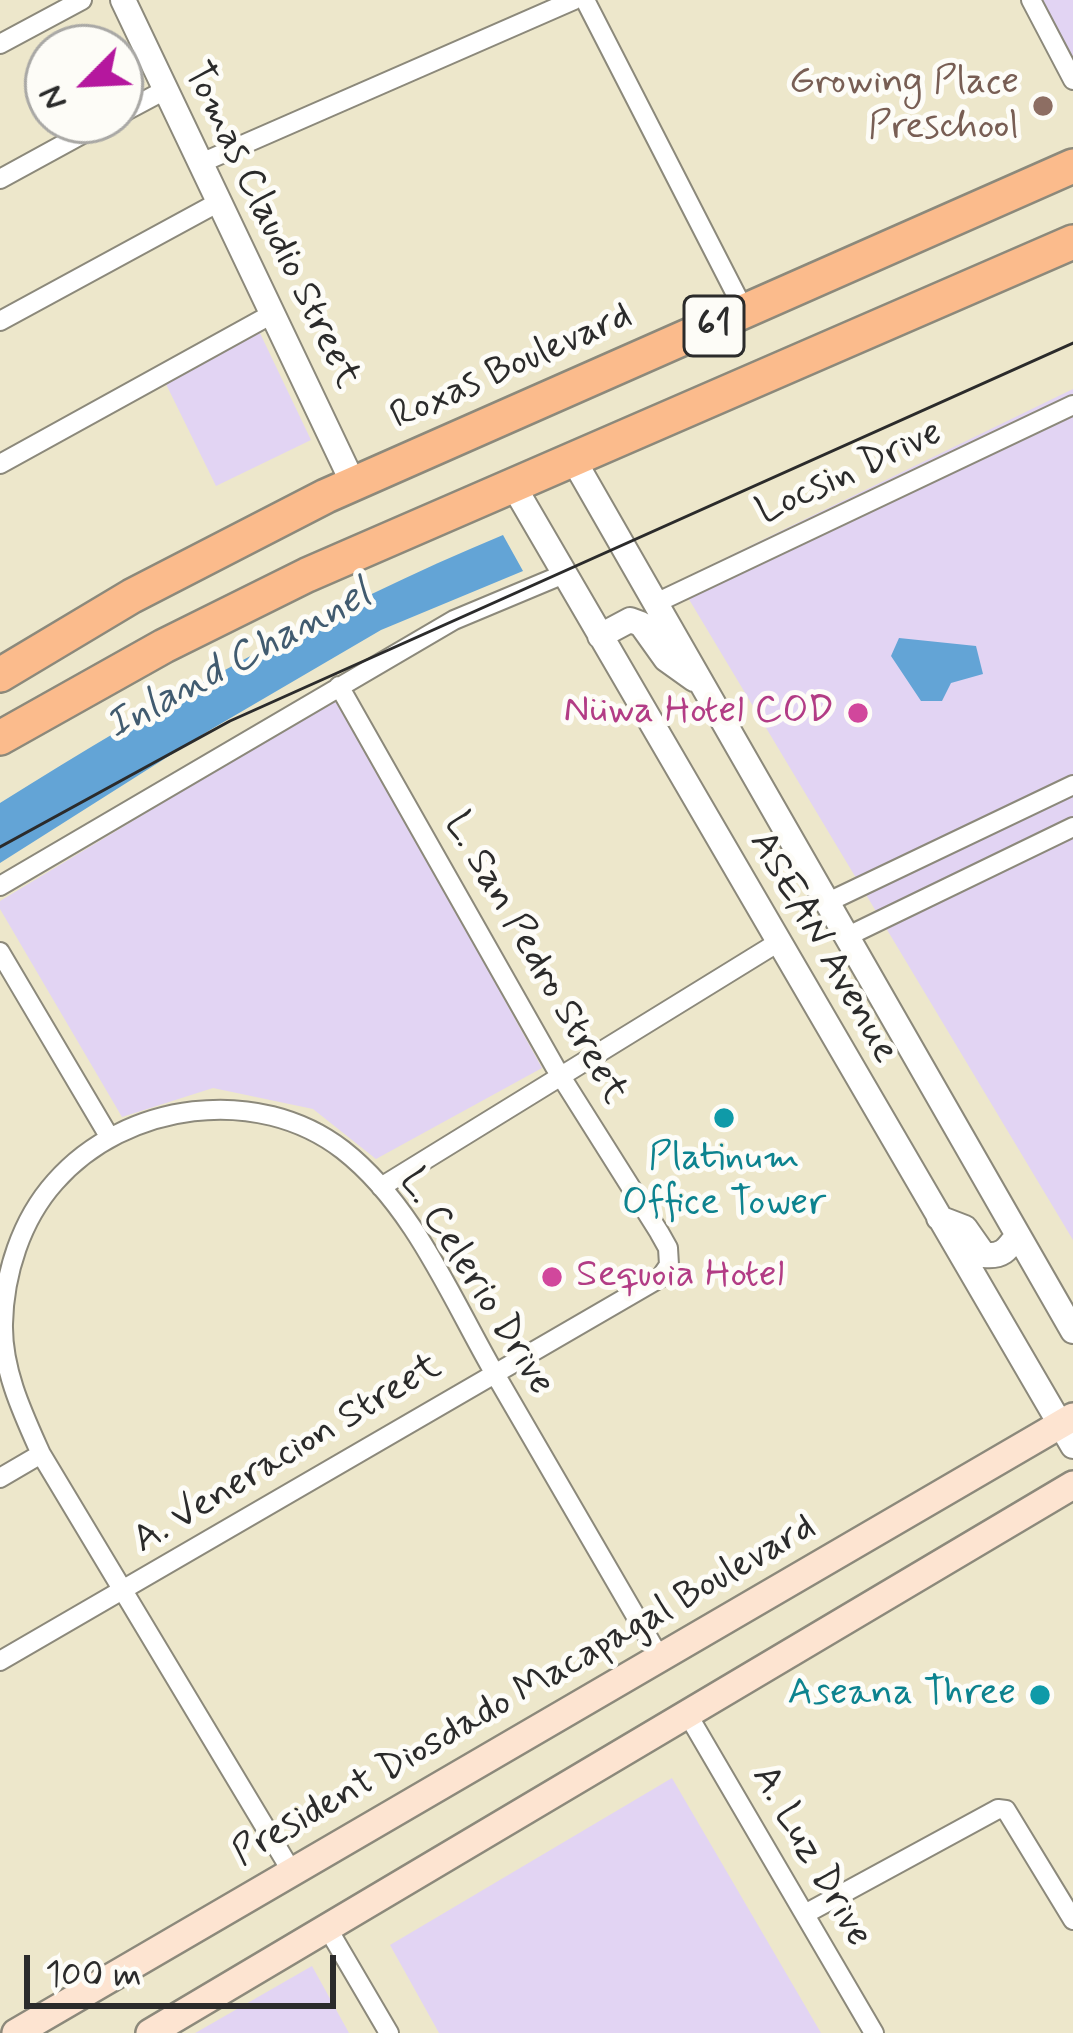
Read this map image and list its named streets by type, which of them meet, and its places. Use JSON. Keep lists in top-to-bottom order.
{
  "streets": {
    "highway": ["61", "Roxas Boulevard"],
    "main road": ["President Diosdado Macapagal Boulevard"],
    "street": [
      "Tomas Claudio Street",
      "Locsin Drive",
      "ASEAN Avenue",
      "L. San Pedro Street",
      "L. Celerio Drive",
      "A. Veneracion Street",
      "A. Luz Drive"
    ]
  },
  "crossings": [
    ["Tomas Claudio Street", "Roxas Boulevard"],
    ["61", "ASEAN Avenue"],
    ["Locsin Drive", "ASEAN Avenue"],
    ["ASEAN Avenue", "President Diosdado Macapagal Boulevard"],
    ["L. San Pedro Street", "A. Veneracion Street"],
    ["L. Celerio Drive", "A. Veneracion Street"],
    ["L. Celerio Drive", "President Diosdado Macapagal Boulevard"]
  ],
  "water": ["Inland Channel"],
  "places": [
    "Growing Place Preschool",
    "Nüwa Hotel COD",
    "Platinum Office Tower",
    "Sequoia Hotel",
    "Aseana Three"
  ],
  "scale_bar": "100 m",
  "north": "bottom left"
}
